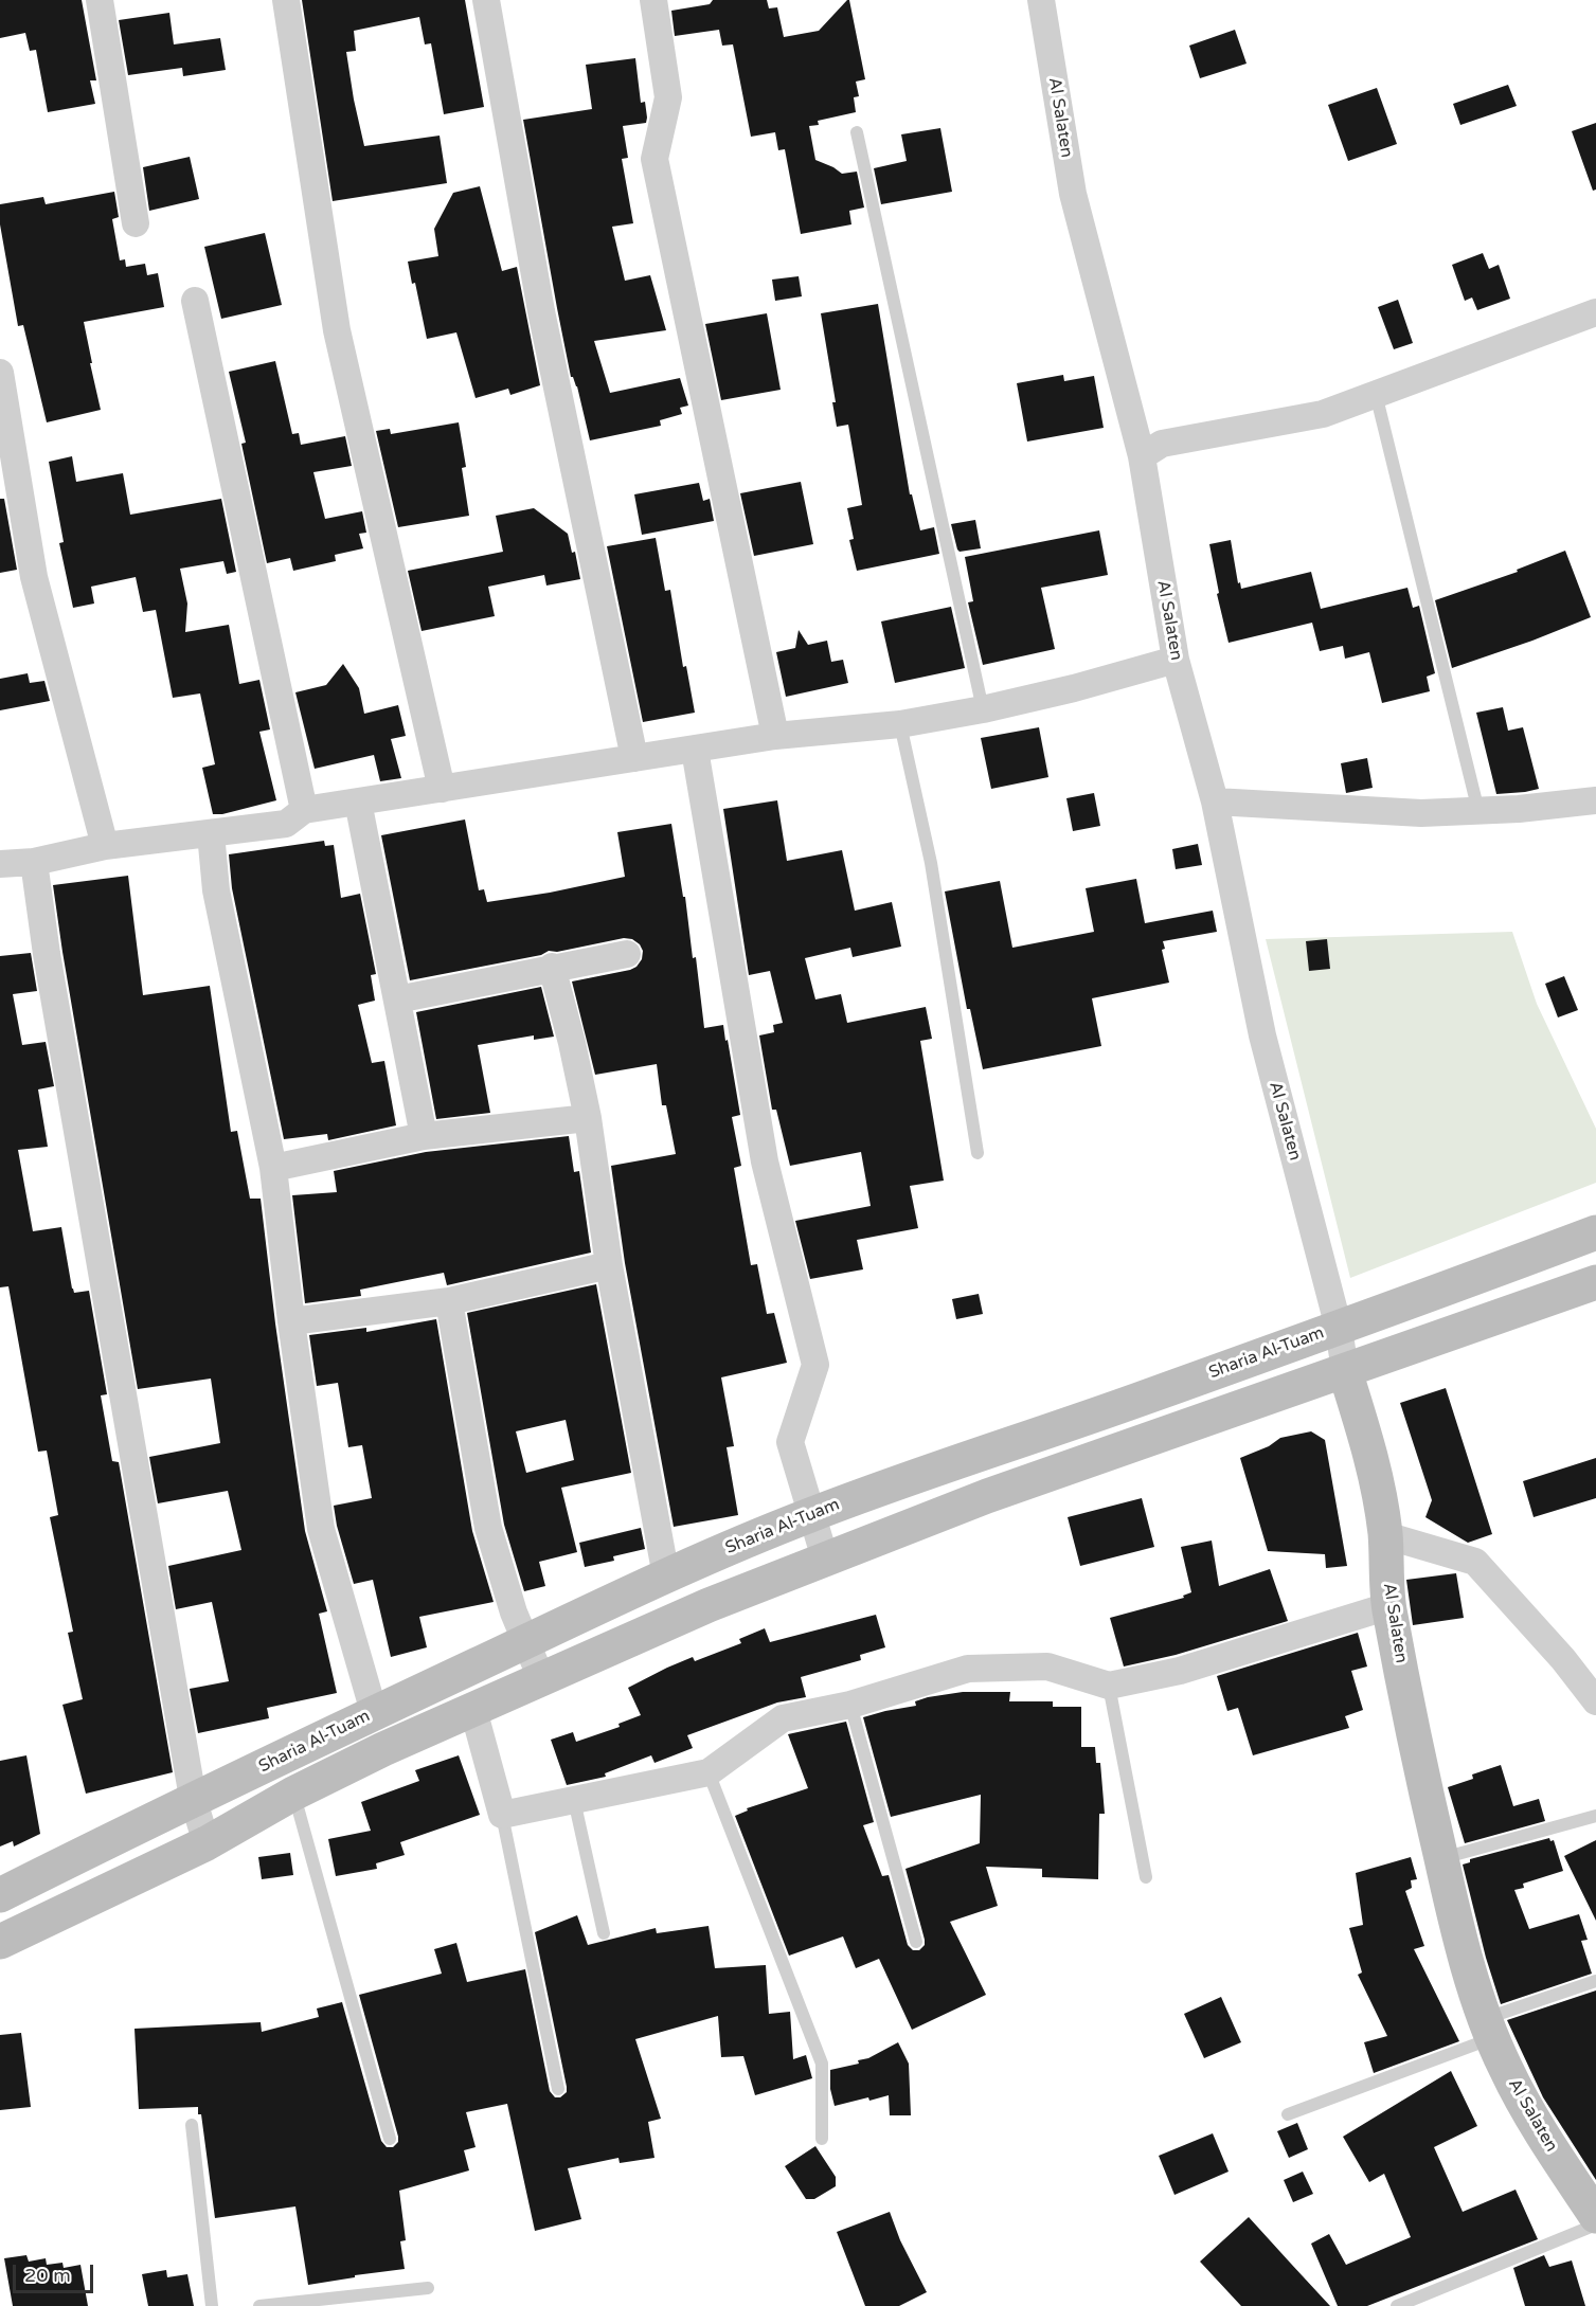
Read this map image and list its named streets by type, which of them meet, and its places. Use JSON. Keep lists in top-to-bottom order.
{
  "streets": {
    "main road": ["Al Salaten", "Sharia Al-Tuam"]
  },
  "crossings": [
    ["Al Salaten", "Sharia Al-Tuam"]
  ],
  "scale_bar": "20 m"
}
